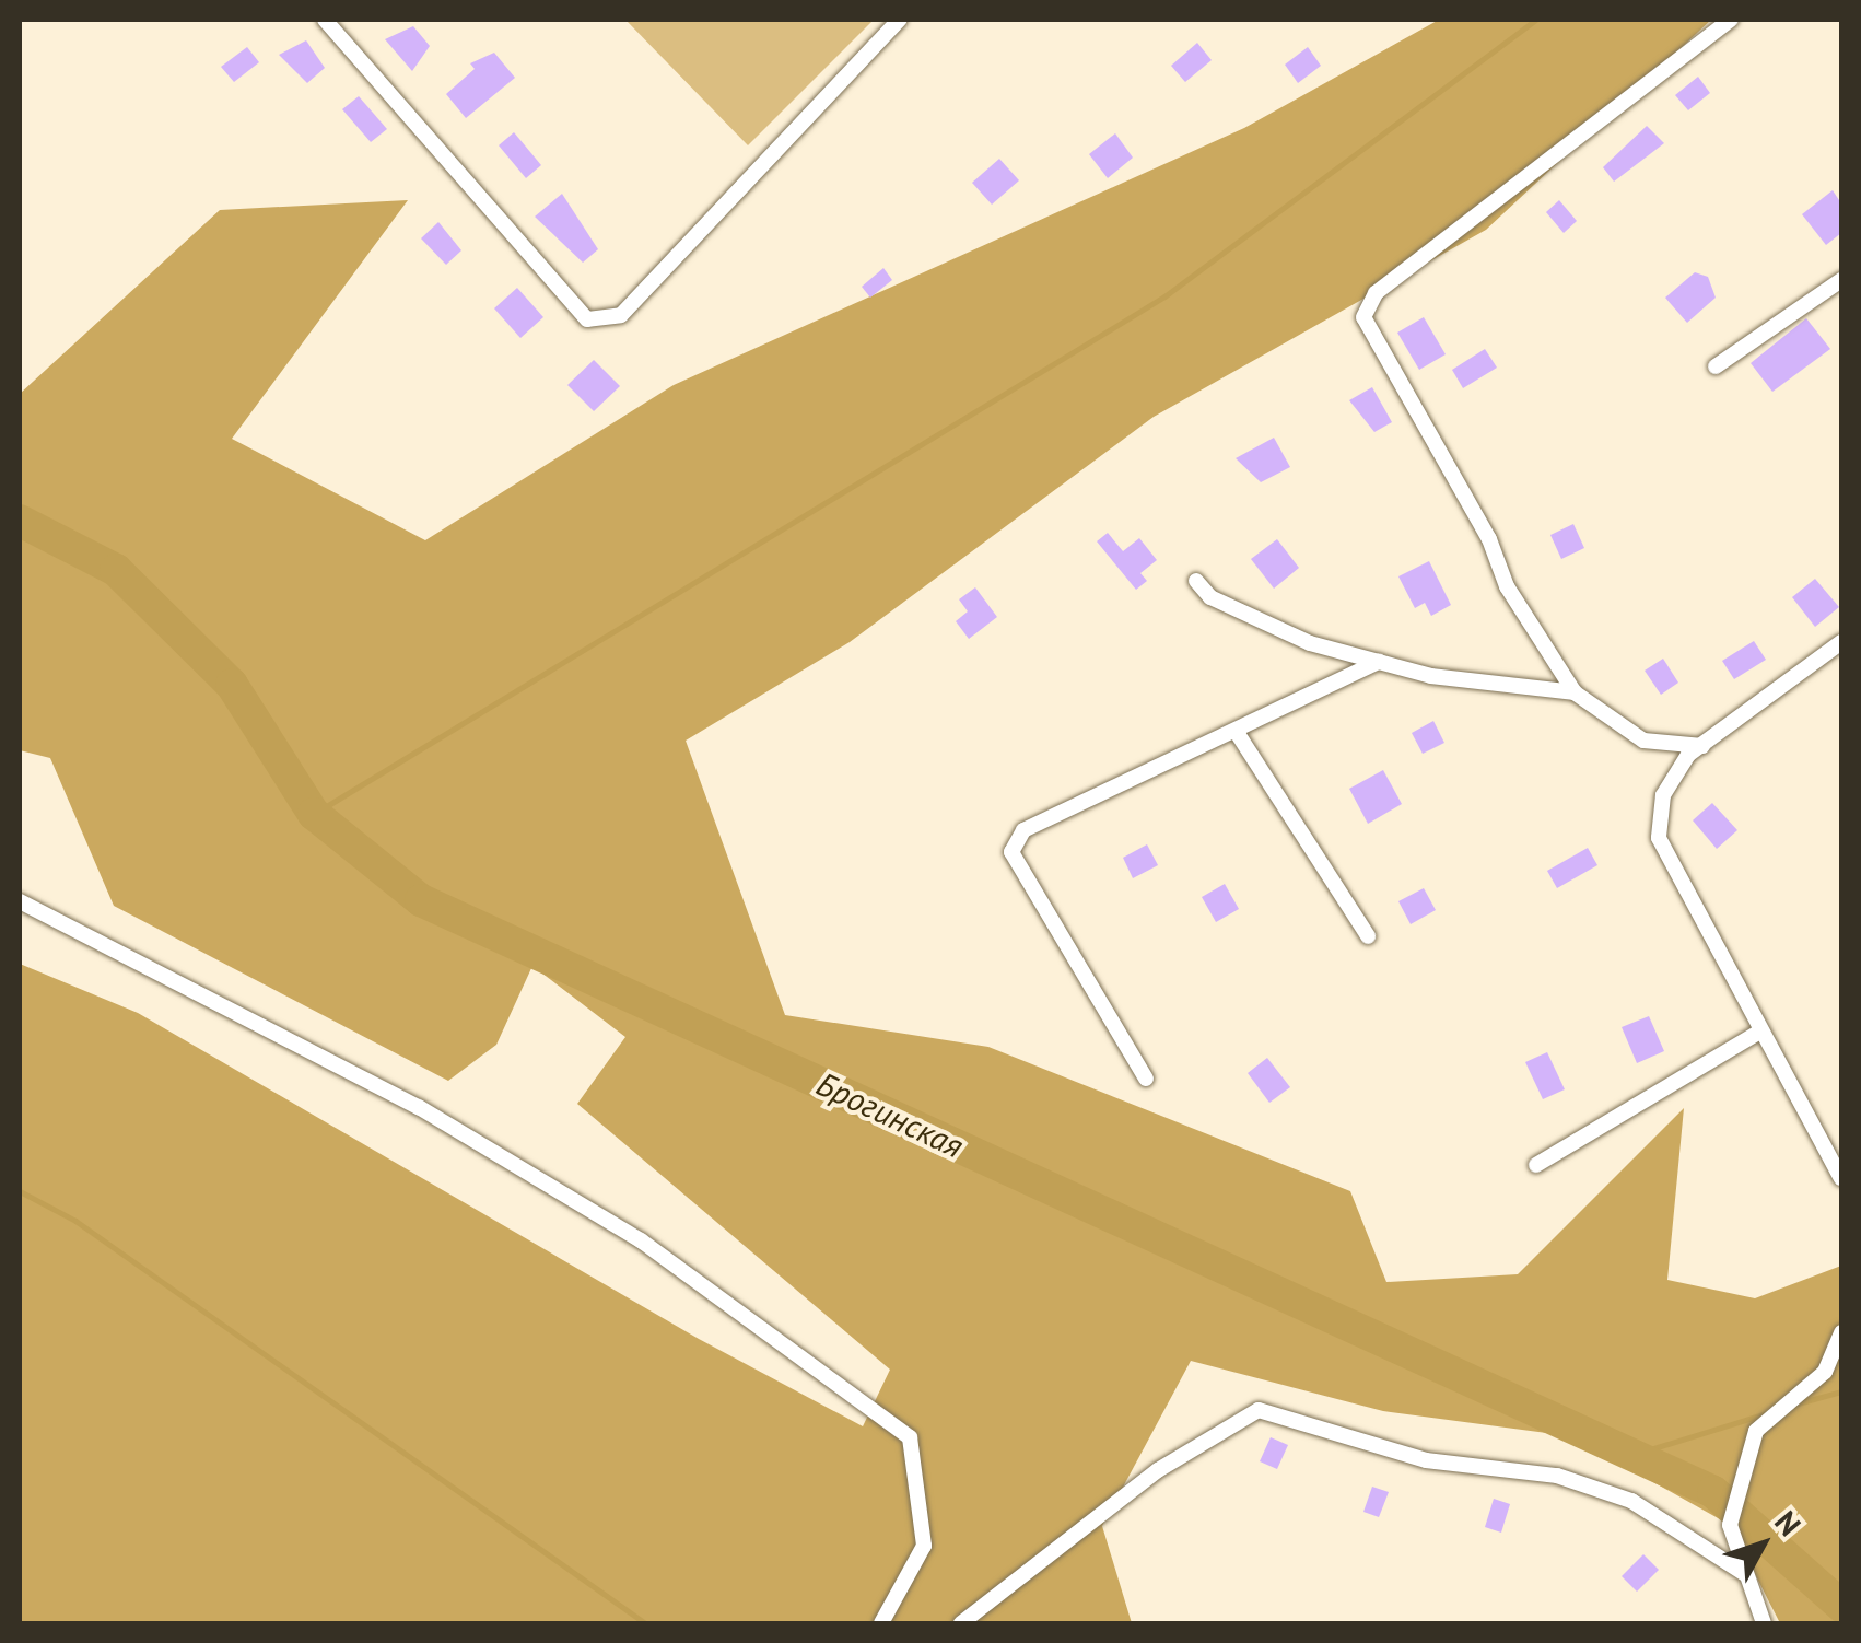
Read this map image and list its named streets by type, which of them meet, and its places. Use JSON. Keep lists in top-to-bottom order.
{
  "water": ["Брогинская"],
  "north": "top right"
}
